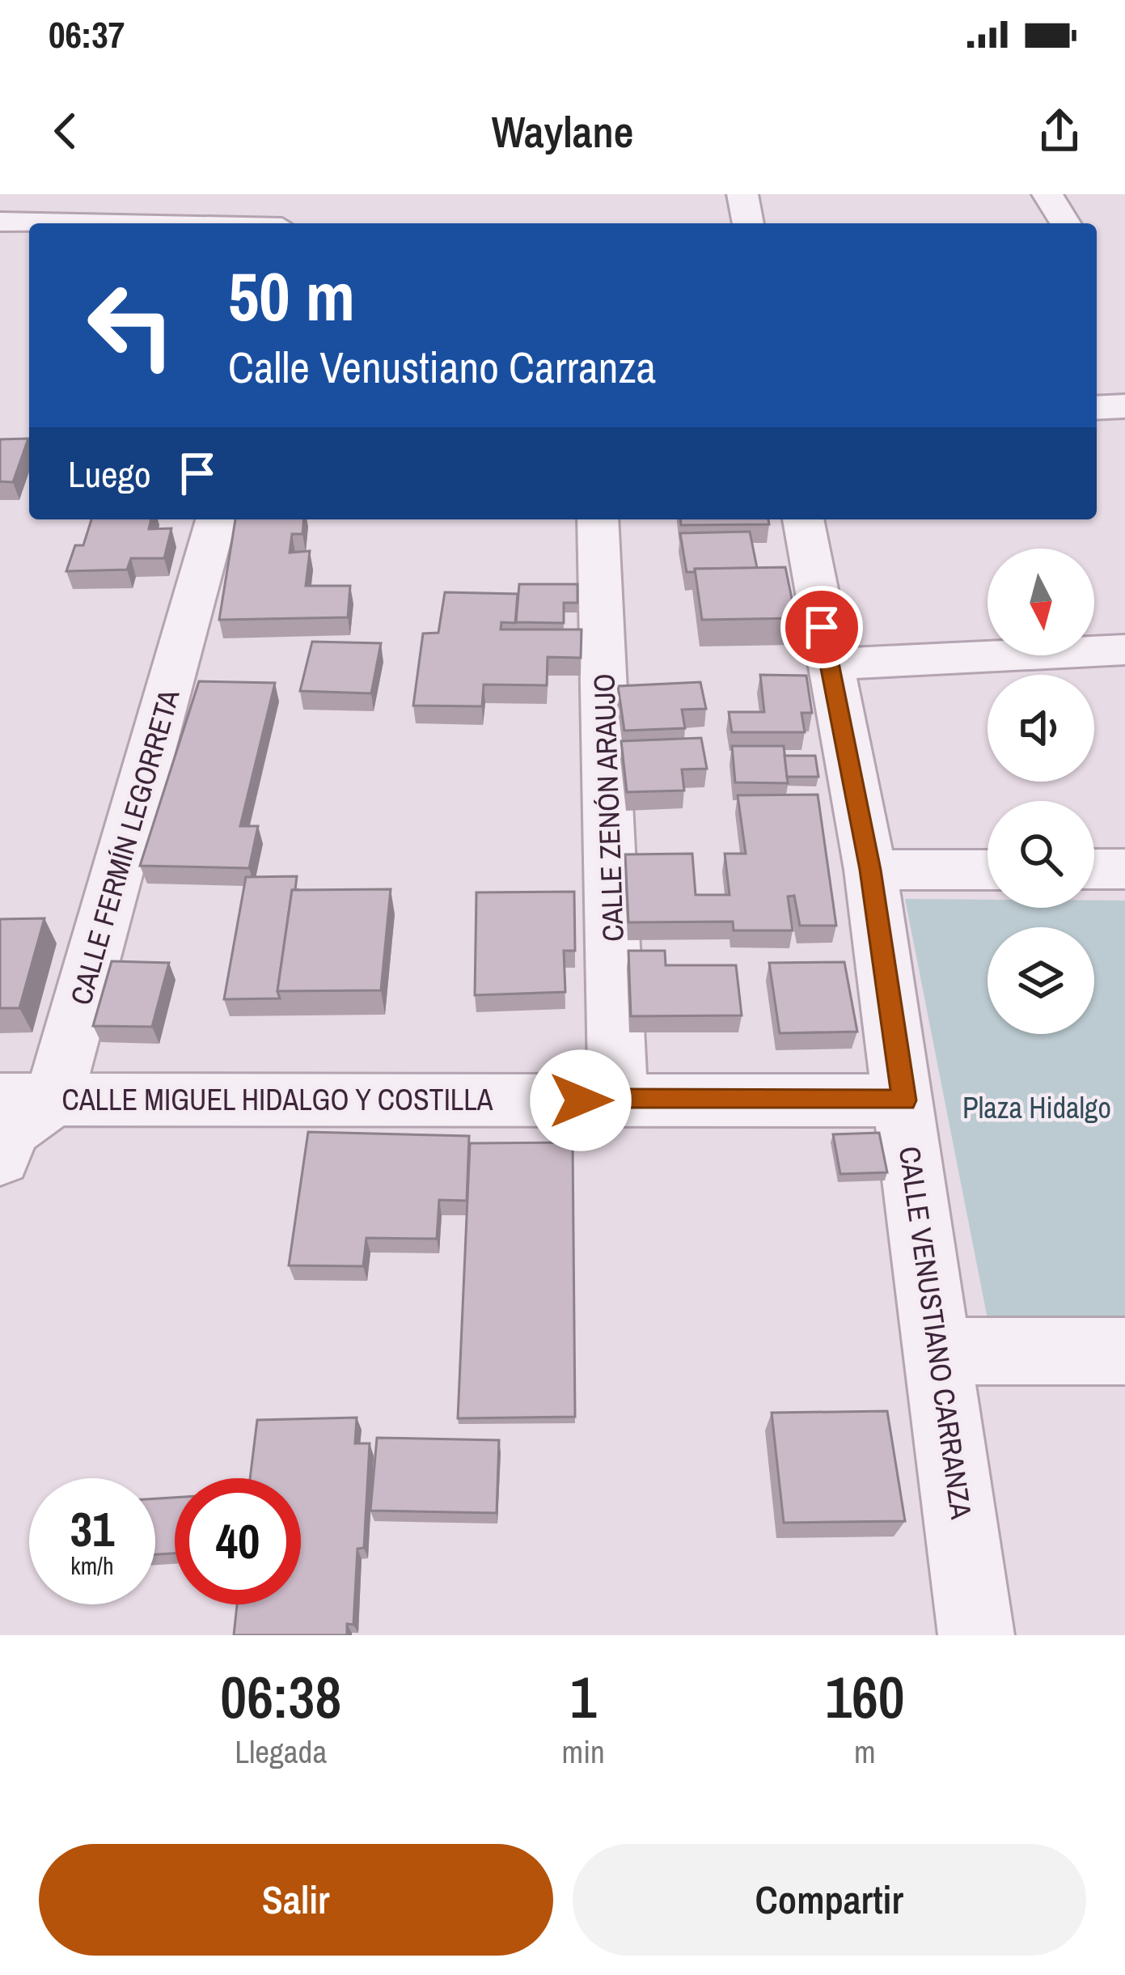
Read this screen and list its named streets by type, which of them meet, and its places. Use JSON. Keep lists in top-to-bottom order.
{
  "streets": {
    "street": [
      "CALLE ZENÓN ARAUJO",
      "CALLE FERMÍN LEGORRETA",
      "CALLE MIGUEL HIDALGO Y COSTILLA",
      "CALLE VENUSTIANO CARRANZA"
    ]
  },
  "crossings": [
    ["CALLE ZENÓN ARAUJO", "CALLE MIGUEL HIDALGO Y COSTILLA"],
    ["CALLE FERMÍN LEGORRETA", "CALLE MIGUEL HIDALGO Y COSTILLA"],
    ["CALLE MIGUEL HIDALGO Y COSTILLA", "CALLE VENUSTIANO CARRANZA"]
  ],
  "parks": ["Plaza Hidalgo"],
  "north": "bottom",
  "page": {
    "status": "06:37",
    "header": "Waylane",
    "turn": ["50 m", "Calle Venustiano Carranza"],
    "then": "Luego",
    "speed": "31 km/h",
    "limit": "40",
    "eta": [
      "06:38",
      "Llegada",
      "1",
      "min",
      "160",
      "m"
    ],
    "buttons": ["Salir", "Compartir"]
  }
}
